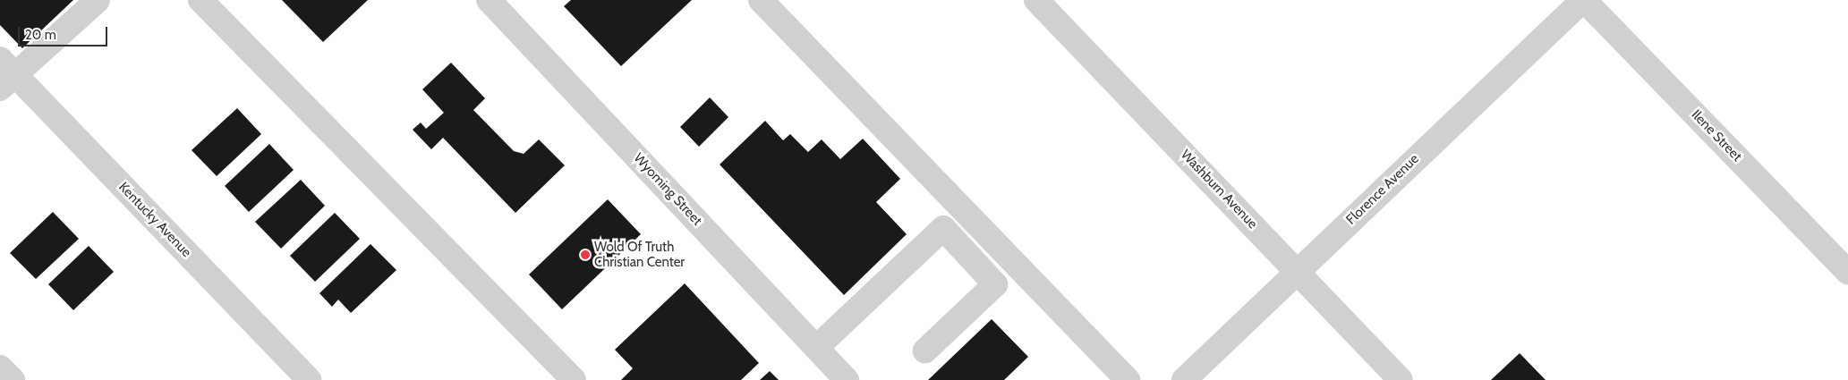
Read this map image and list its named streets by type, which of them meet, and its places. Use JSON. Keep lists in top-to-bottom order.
{
  "streets": {
    "street": [
      "Ilene Street",
      "Wyoming Street",
      "Washburn Avenue",
      "Florence Avenue",
      "Kentucky Avenue"
    ]
  },
  "crossings": [
    ["Ilene Street", "Florence Avenue"],
    ["Washburn Avenue", "Florence Avenue"]
  ],
  "places": ["Wold Of Truth Christian Center"],
  "scale_bar": "20 m"
}
